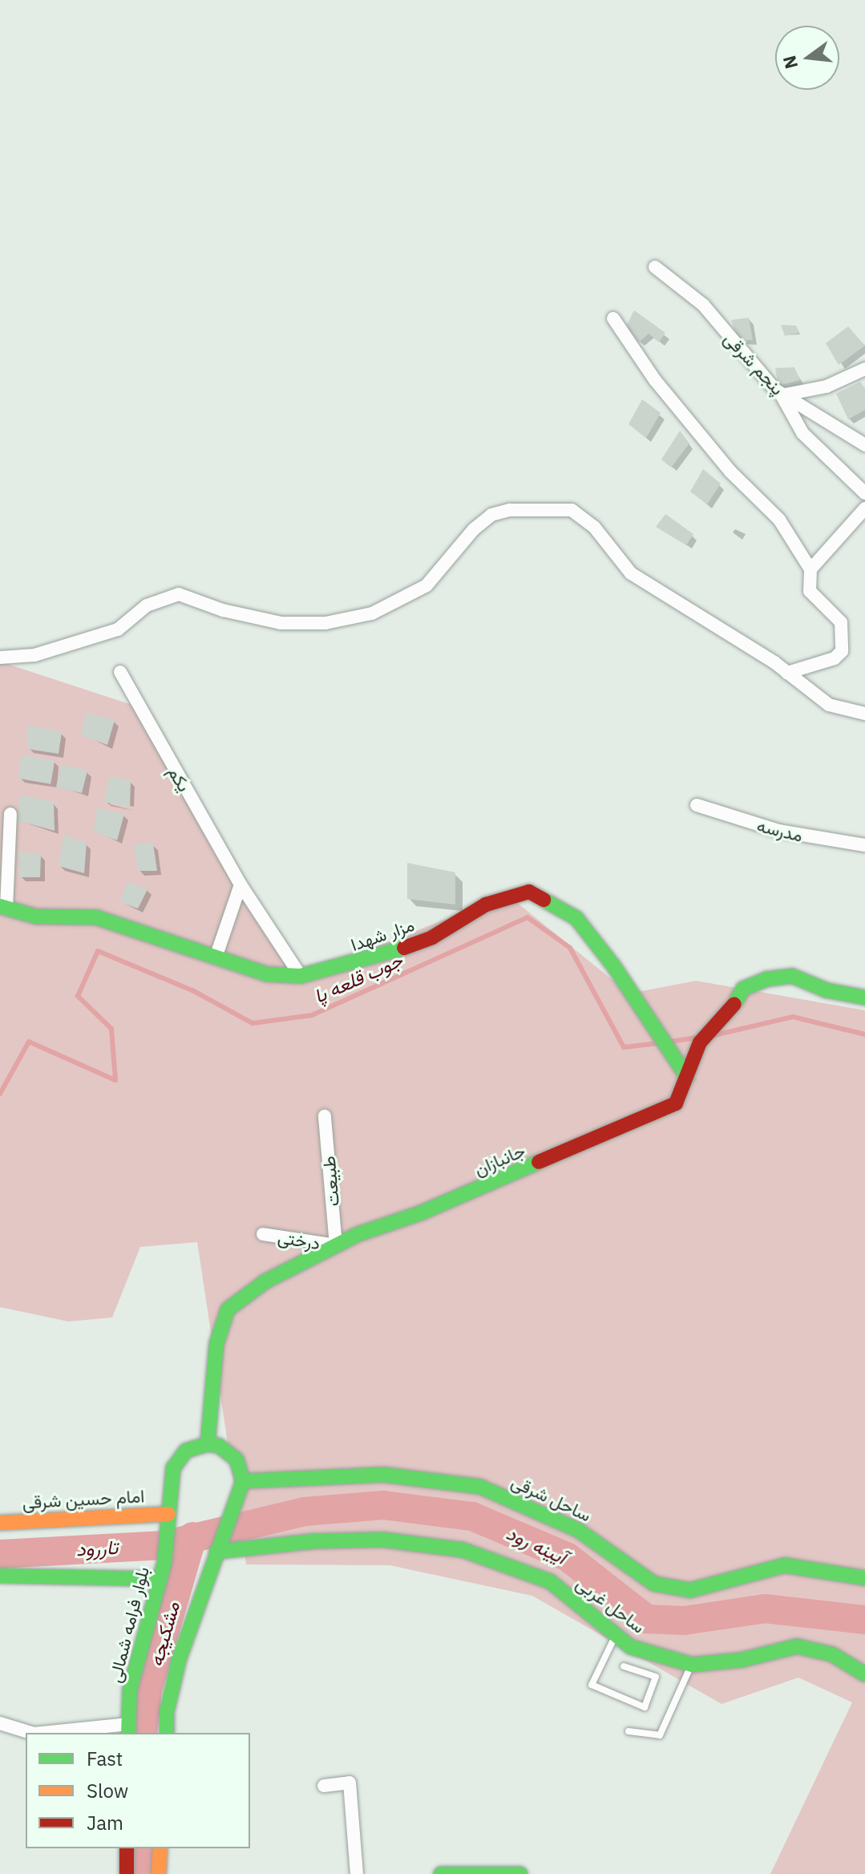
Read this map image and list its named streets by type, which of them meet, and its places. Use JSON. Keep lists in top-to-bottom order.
{
  "streets": {
    "street": [
      "پنجم شرقی",
      "یکم",
      "مدرسه",
      "مزار شهدا",
      "جانبازان",
      "طبیعت",
      "درختی",
      "ساحل شرقی",
      "امام حسین شرقی",
      "ساحل غربی",
      "بلوار فرامه شمالی"
    ]
  },
  "crossings": [
    ["یکم", "مزار شهدا"],
    ["مزار شهدا", "جانبازان"],
    ["جانبازان", "طبیعت"],
    ["جانبازان", "درختی"],
    ["جانبازان", "بلوار فرامه شمالی"],
    ["طبیعت", "درختی"],
    ["امام حسین شرقی", "بلوار فرامه شمالی"]
  ],
  "water": [
    "جوب قلعه پا",
    "آیینه رود",
    "تاررود",
    "مشکیجه"
  ],
  "legend": ["Fast", "Slow", "Jam"],
  "north": "left"
}
